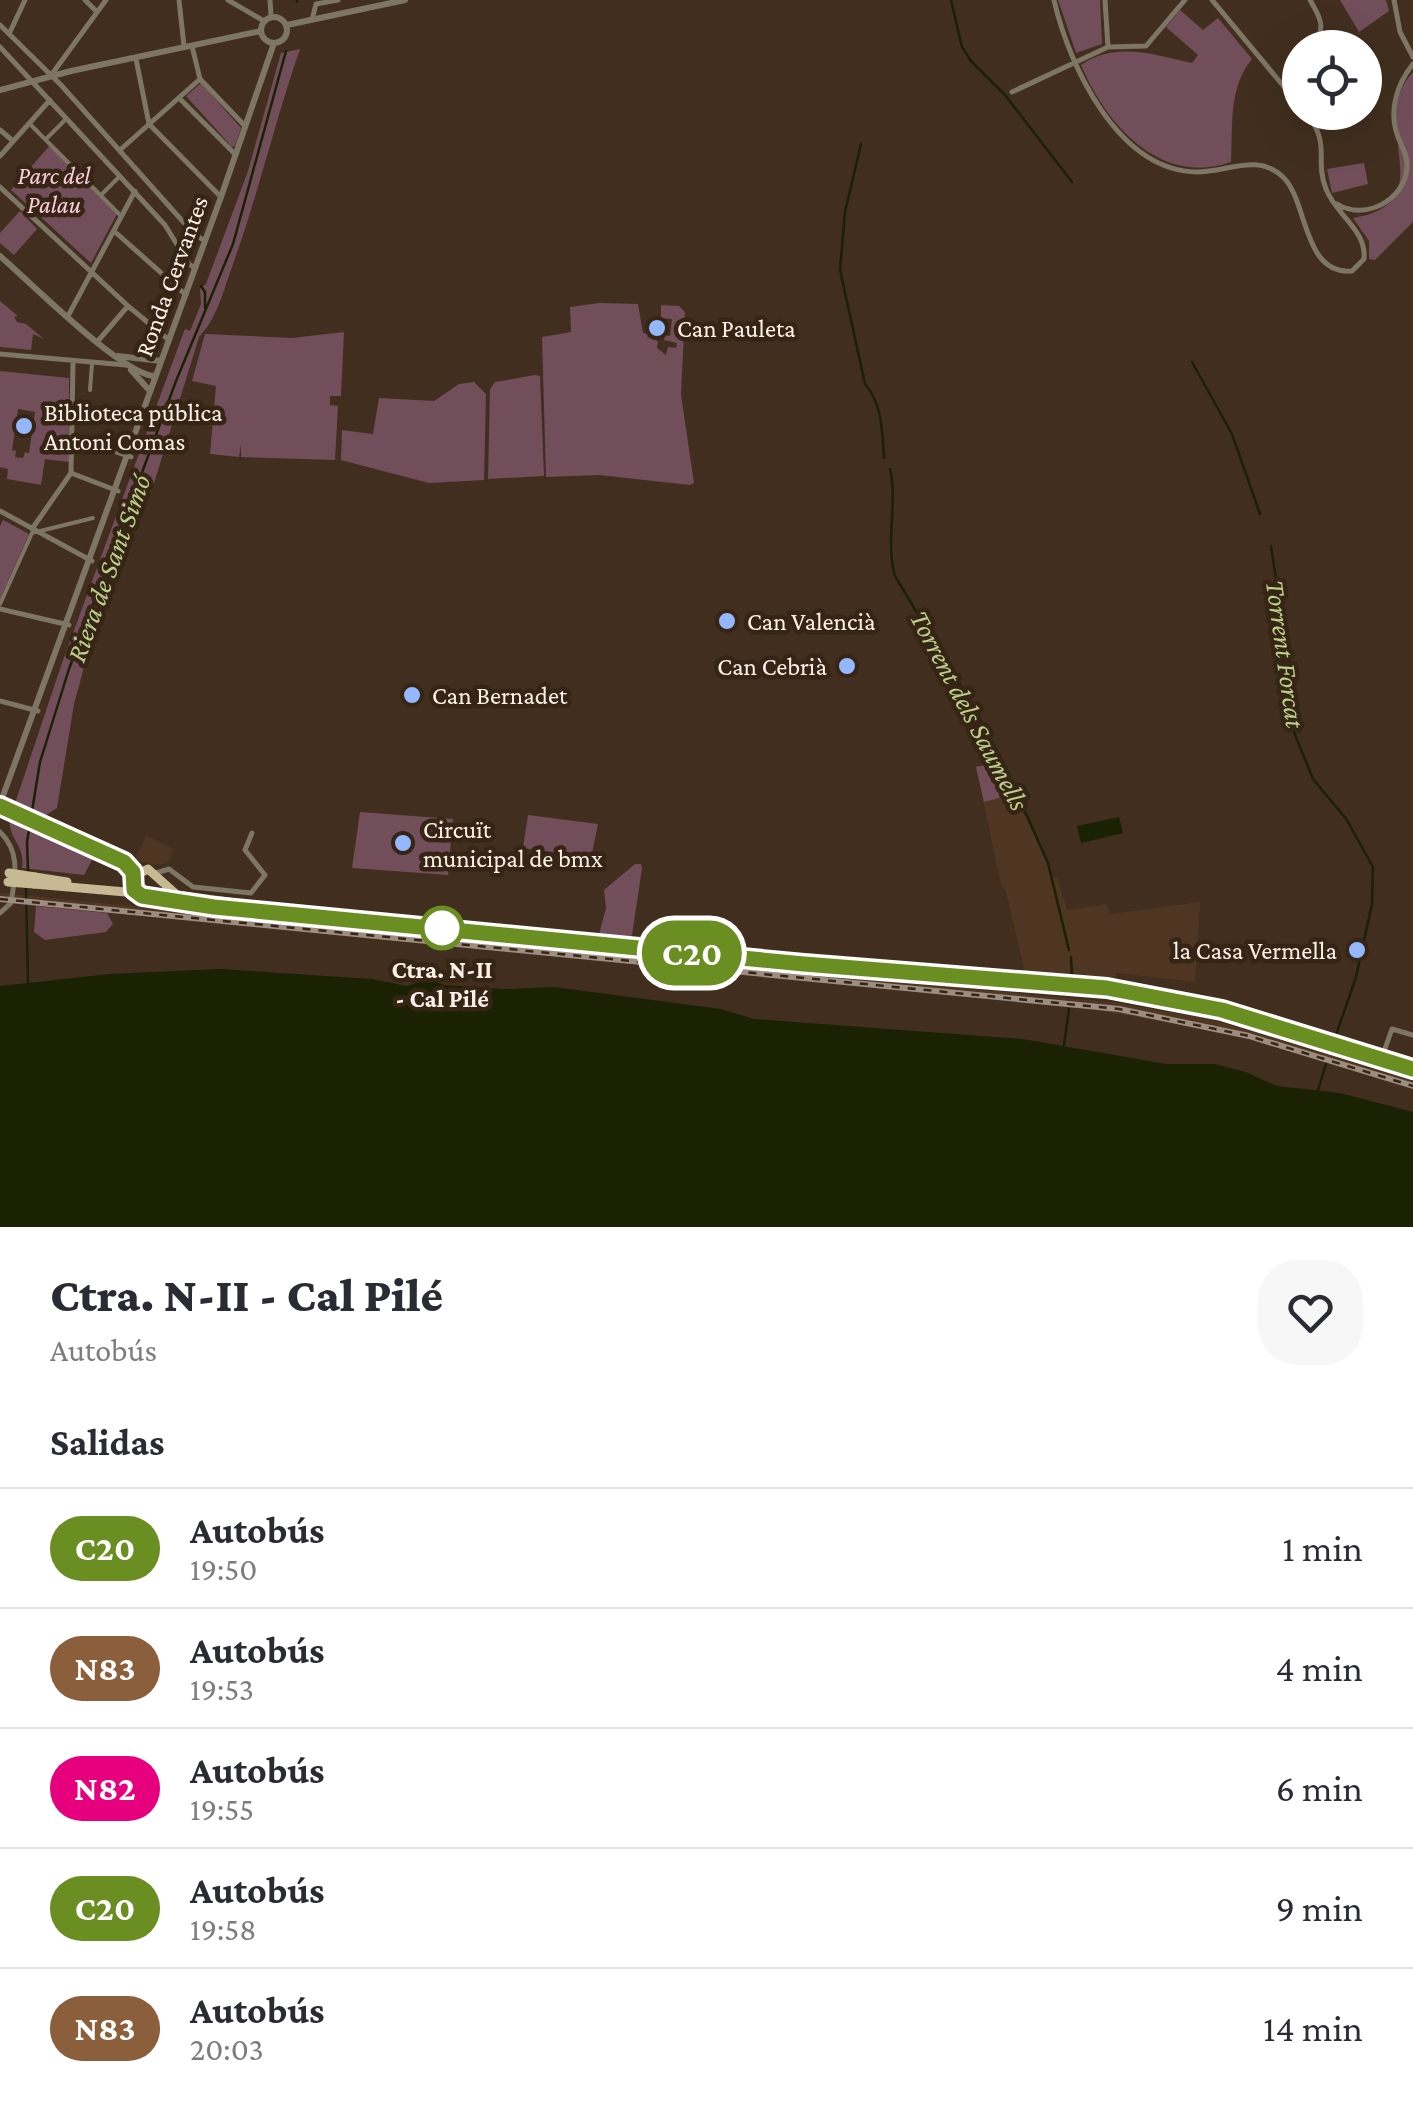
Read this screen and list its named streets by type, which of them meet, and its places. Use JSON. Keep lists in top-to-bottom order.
{
  "streets": {
    "street": ["Ronda Cervantes"]
  },
  "water": ["Riera de Sant Simó", "Torrent Forcat", "Torrent dels Saumells"],
  "parks": ["Parc del Palau"],
  "places": [
    "Can Pauleta",
    "Biblioteca pública Antoni Comas",
    "Can Valencià",
    "Can Cebrià",
    "Can Bernadet",
    "Circuït municipal de bmx",
    "Ctra. N-II - Cal Pilé",
    "la Casa Vermella"
  ],
  "lines": ["bus line C20"],
  "page": {
    "on_map": "C20",
    "heading": [
      ["Ctra. N-II - Cal Pilé", "Autobús"],
      "Salidas"
    ],
    "list": [
      {
        "mark": "C20",
        "name": "Autobús",
        "note": "19:50",
        "value": "1 min"
      },
      {
        "mark": "N83",
        "name": "Autobús",
        "note": "19:53",
        "value": "4 min"
      },
      {
        "mark": "N82",
        "name": "Autobús",
        "note": "19:55",
        "value": "6 min"
      },
      {
        "mark": "C20",
        "name": "Autobús",
        "note": "19:58",
        "value": "9 min"
      },
      {
        "mark": "N83",
        "name": "Autobús",
        "note": "20:03",
        "value": "14 min"
      }
    ]
  }
}
